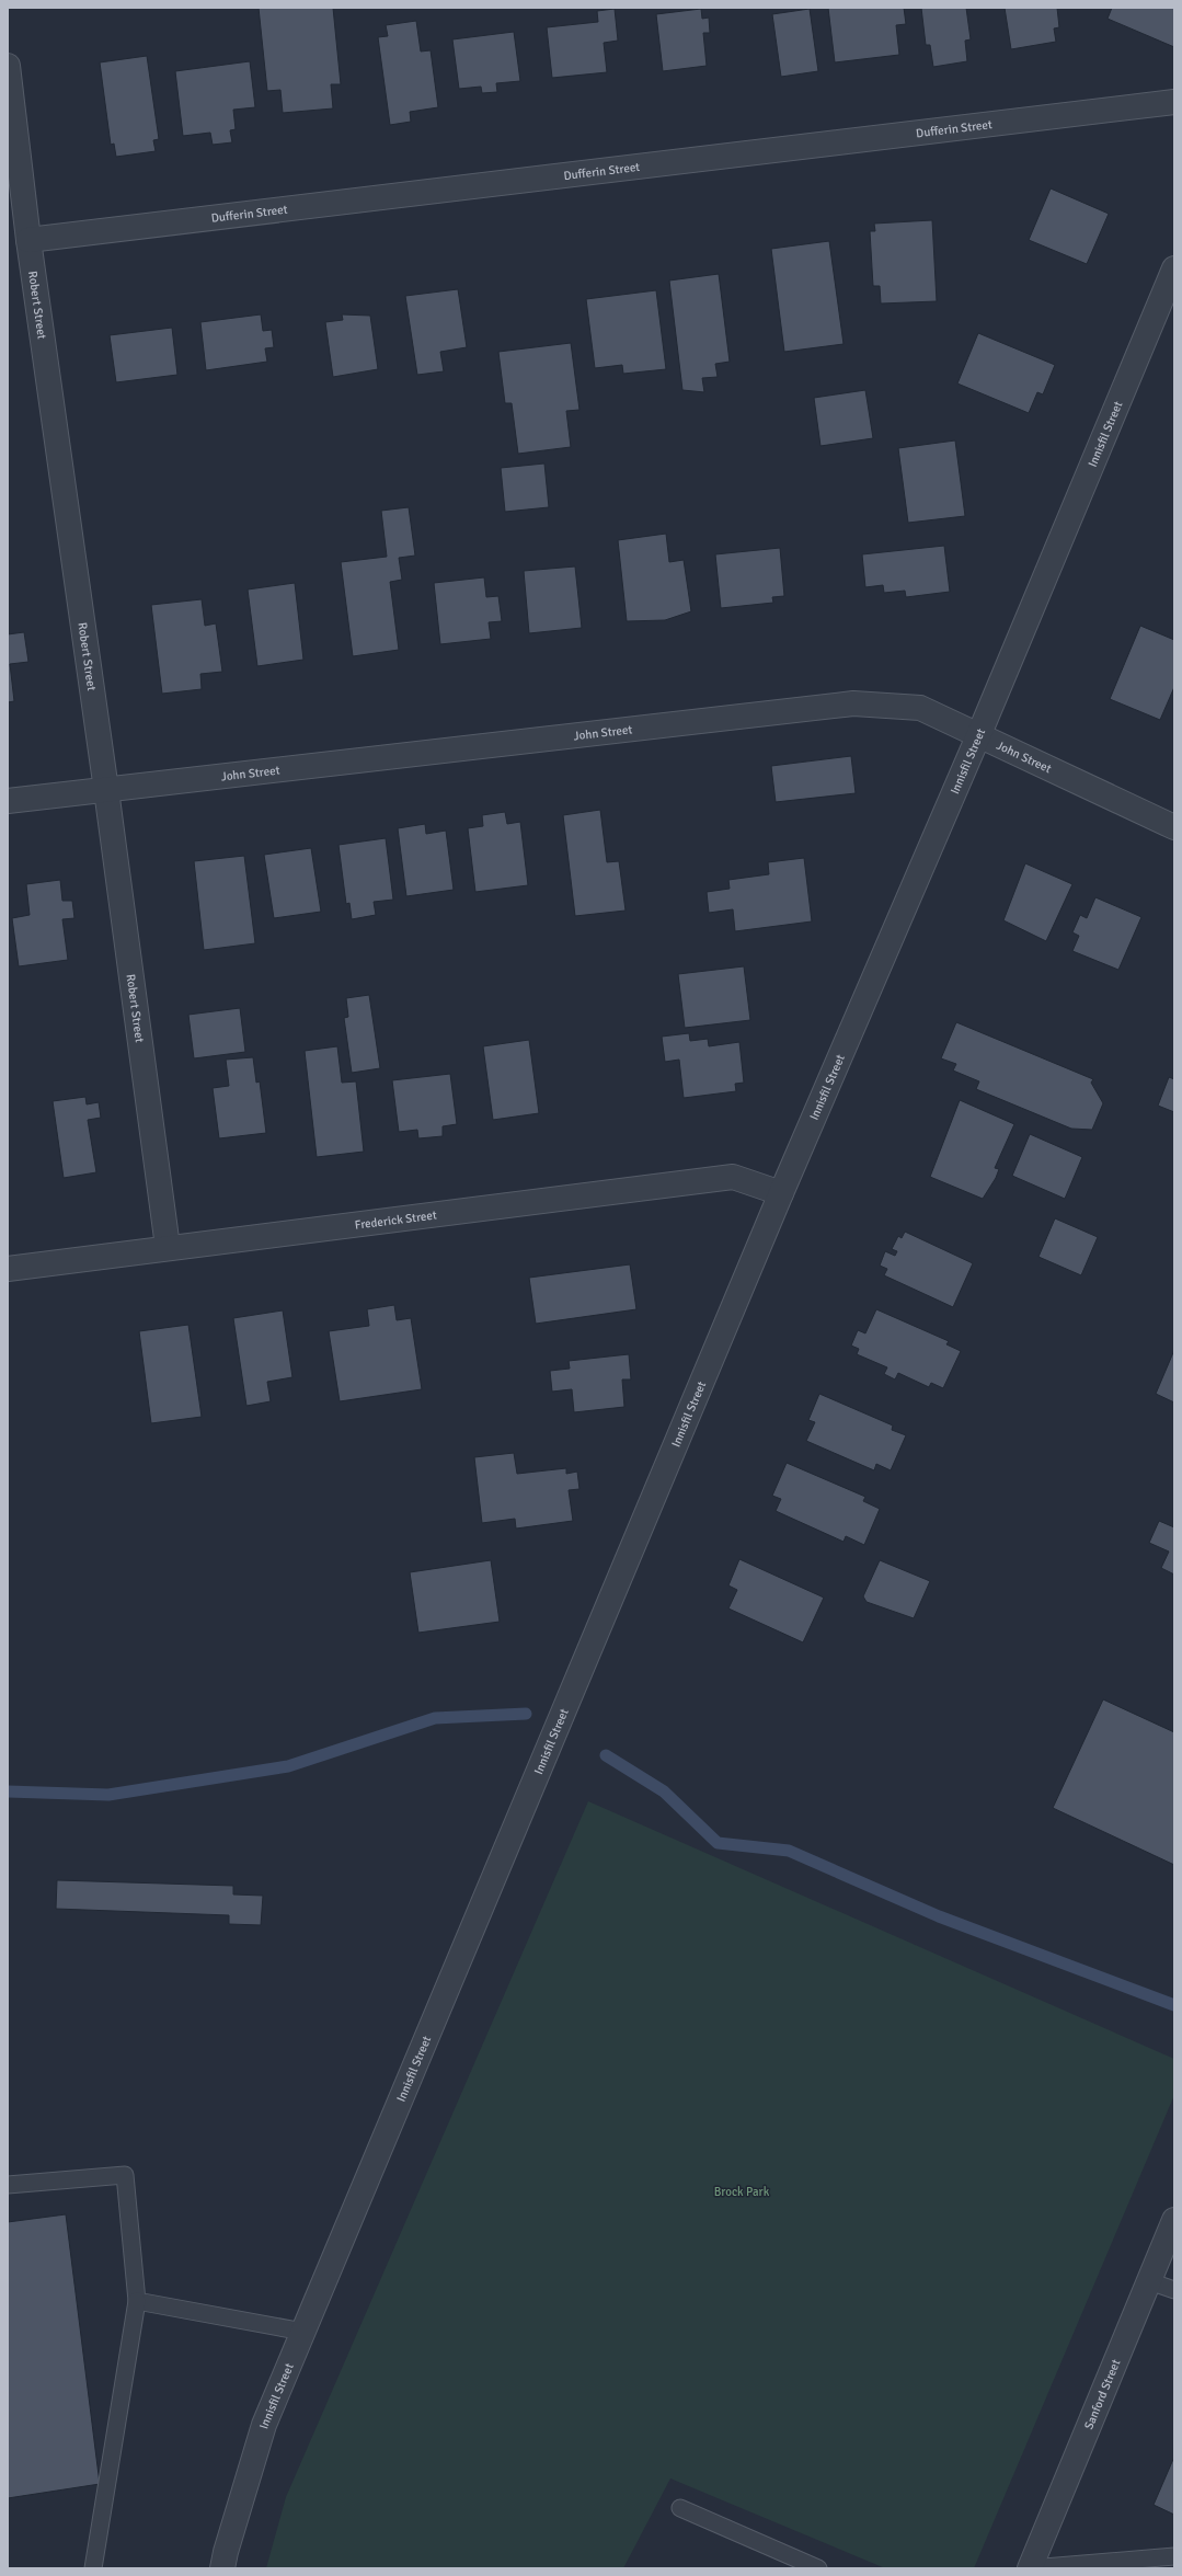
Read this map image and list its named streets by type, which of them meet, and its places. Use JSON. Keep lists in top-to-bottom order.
{
  "streets": {
    "street": [
      "Dufferin Street",
      "Robert Street",
      "Innisfil Street",
      "John Street",
      "Frederick Street",
      "Sanford Street"
    ]
  },
  "crossings": [
    ["Dufferin Street", "Robert Street"],
    ["Robert Street", "John Street"],
    ["Robert Street", "Frederick Street"],
    ["Innisfil Street", "John Street"],
    ["Innisfil Street", "Frederick Street"]
  ],
  "parks": ["Brock Park"]
}
